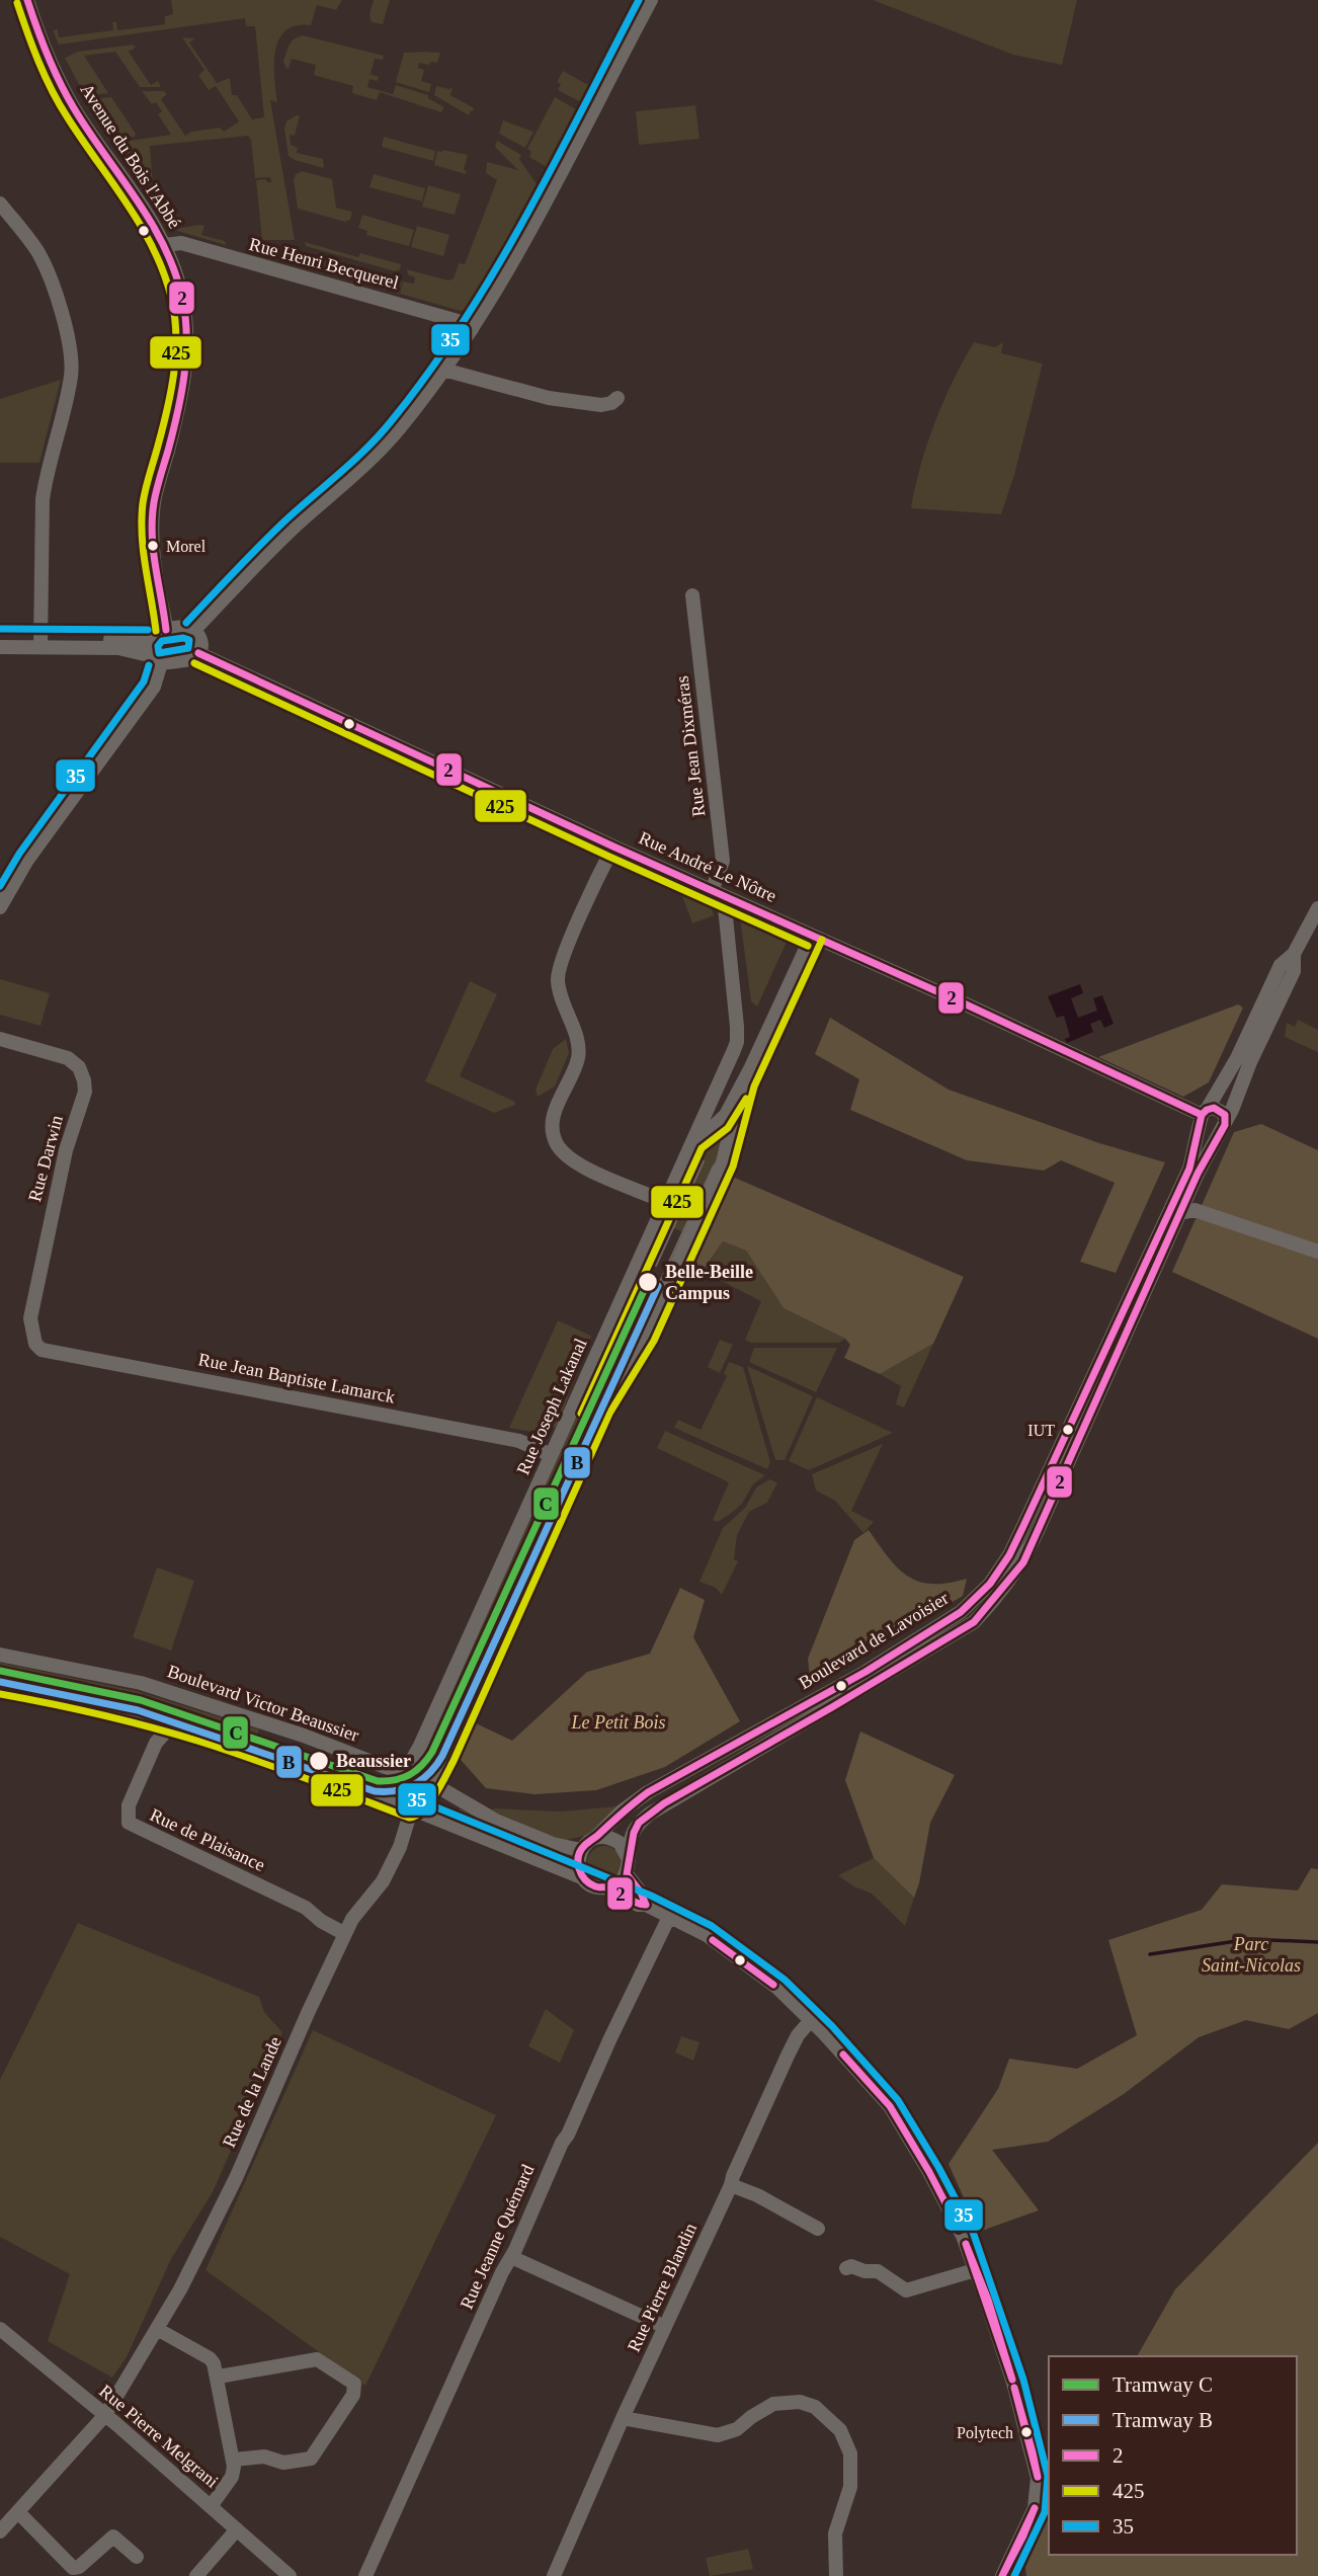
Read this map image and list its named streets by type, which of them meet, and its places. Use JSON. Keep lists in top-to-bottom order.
{
  "streets": {
    "street": [
      "Avenue du Bois l'Abbé",
      "Rue Henri Becquerel",
      "Rue Jean Dixméras",
      "Rue André Le Nôtre",
      "Rue Darwin",
      "Rue Jean Baptiste Lamarck",
      "Rue Joseph Lakanal",
      "Boulevard de Lavoisier",
      "Boulevard Victor Beaussier",
      "Rue de Plaisance",
      "Rue de la Lande",
      "Rue Jeanne Quémard",
      "Rue Pierre Blandin",
      "Rue Pierre Melgrani"
    ]
  },
  "crossings": [
    ["Avenue du Bois l'Abbé", "Rue Henri Becquerel"],
    ["Rue Jean Dixméras", "Rue André Le Nôtre"],
    ["Rue Jean Dixméras", "Rue Joseph Lakanal"],
    ["Rue André Le Nôtre", "Rue Joseph Lakanal"],
    ["Rue André Le Nôtre", "Boulevard de Lavoisier"],
    ["Rue Darwin", "Rue Jean Baptiste Lamarck"],
    ["Rue Jean Baptiste Lamarck", "Rue Joseph Lakanal"],
    ["Rue Joseph Lakanal", "Boulevard Victor Beaussier"],
    ["Rue Joseph Lakanal", "Rue de la Lande"],
    ["Boulevard de Lavoisier", "Boulevard Victor Beaussier"],
    ["Boulevard Victor Beaussier", "Rue de la Lande"],
    ["Rue de Plaisance", "Rue de la Lande"],
    ["Rue de la Lande", "Rue Pierre Melgrani"]
  ],
  "parks": ["Le Petit Bois", "Parc Saint-Nicolas"],
  "places": [
    "Morel",
    "Belle-Beille Campus",
    "IUT",
    "Beaussier",
    "Polytech"
  ],
  "lines": [
    "transit line 2",
    "transit line 35",
    "transit line 425",
    "tram line C",
    "tram line B"
  ],
  "legend": [
    "Tramway C",
    "Tramway B",
    "2",
    "425",
    "35"
  ]
}
